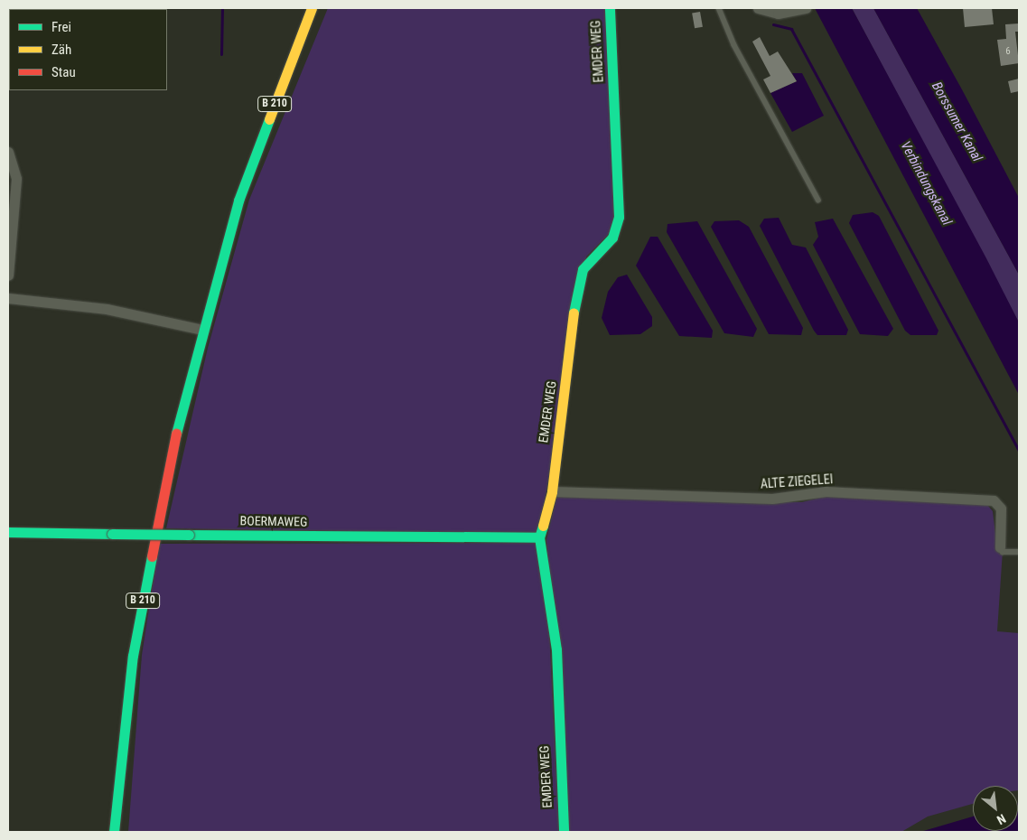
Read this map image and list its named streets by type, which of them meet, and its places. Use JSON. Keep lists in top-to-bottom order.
{
  "streets": {
    "street": [
      "EMDER WEG",
      "B 210",
      "ALTE ZIEGELEI",
      "BOERMAWEG"
    ]
  },
  "crossings": [
    ["EMDER WEG", "ALTE ZIEGELEI"],
    ["EMDER WEG", "BOERMAWEG"]
  ],
  "water": ["Borssumer Kanal", "Verbindungskanal"],
  "house_numbers": ["6"],
  "legend": ["Frei", "Zäh", "Stau"],
  "north": "bottom right"
}
